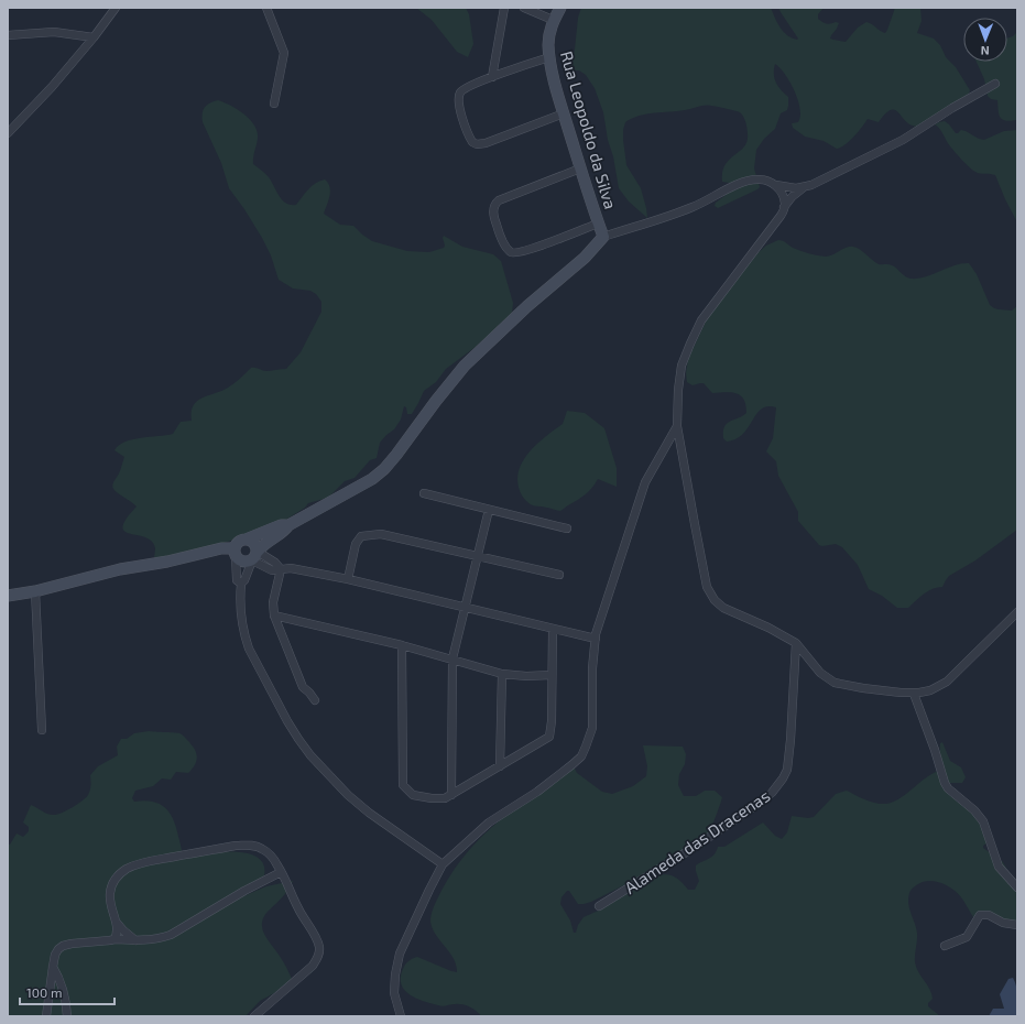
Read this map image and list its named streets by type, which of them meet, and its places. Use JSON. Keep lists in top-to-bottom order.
{
  "streets": {
    "street": ["Rua Leopoldo da Silva", "Alameda das Dracenas"]
  },
  "scale_bar": "100 m",
  "north": "bottom"
}
